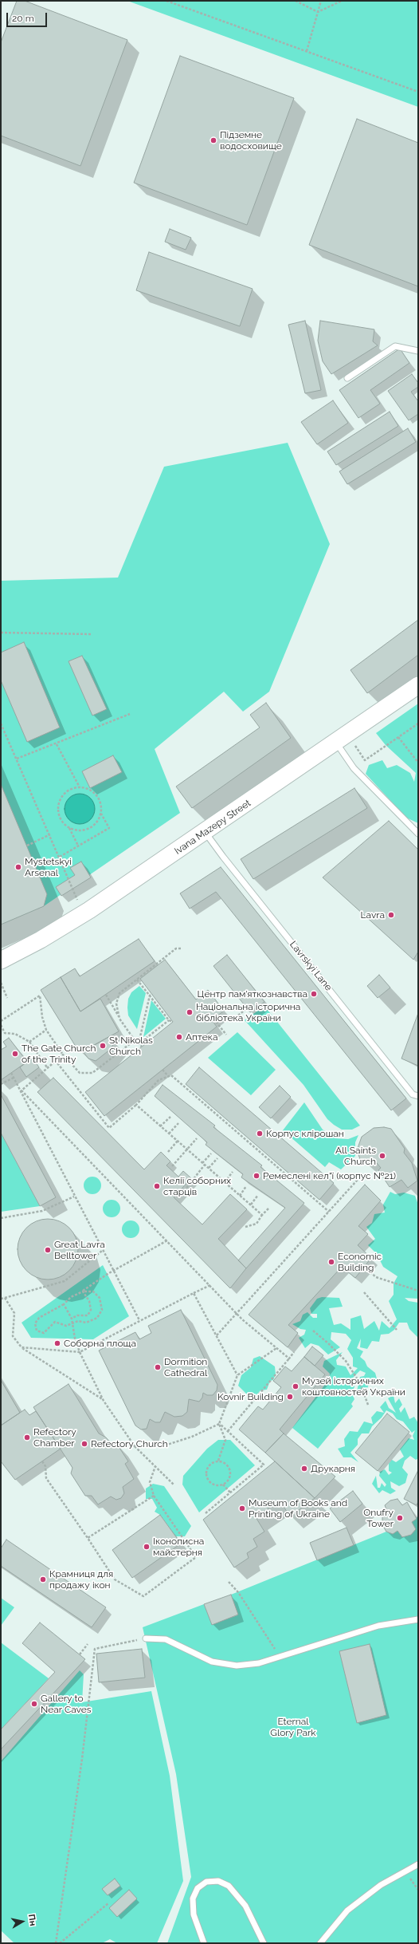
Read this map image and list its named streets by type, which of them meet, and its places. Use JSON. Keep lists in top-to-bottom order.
{
  "streets": {
    "main road": ["Ivana Mazepy Street"],
    "lane": ["Lavrskyi Lane"]
  },
  "crossings": [
    ["Ivana Mazepy Street", "Lavrskyi Lane"]
  ],
  "parks": ["Eternal Glory Park"],
  "places": [
    "Підземне водосховище",
    "Mystetskyi Arsenal",
    "Lavra",
    "Центр пам'яткознавства",
    "Національна історична бібліотека України",
    "Аптека",
    "St Nikolas Church",
    "The Gate Church of the Trinity",
    "Корпус клірошан",
    "All Saints Church",
    "Ремеслені кел\"ї (корпус №21)",
    "Келії соборних старців",
    "Great Lavra Belltower",
    "Economic Building",
    "Соборна площа",
    "Dormition Cathedral",
    "Музей історичних коштовностей України",
    "Kovnir Building",
    "Refectory Chamber",
    "Refectory Church",
    "Друкарня",
    "Museum of Books and Printing of Ukraine",
    "Onufry Tower",
    "Iконописна майстерня",
    "Крамниця для продажу ікон",
    "Gallery to Near Caves"
  ],
  "scale_bar": "20 m",
  "north": "right"
}
